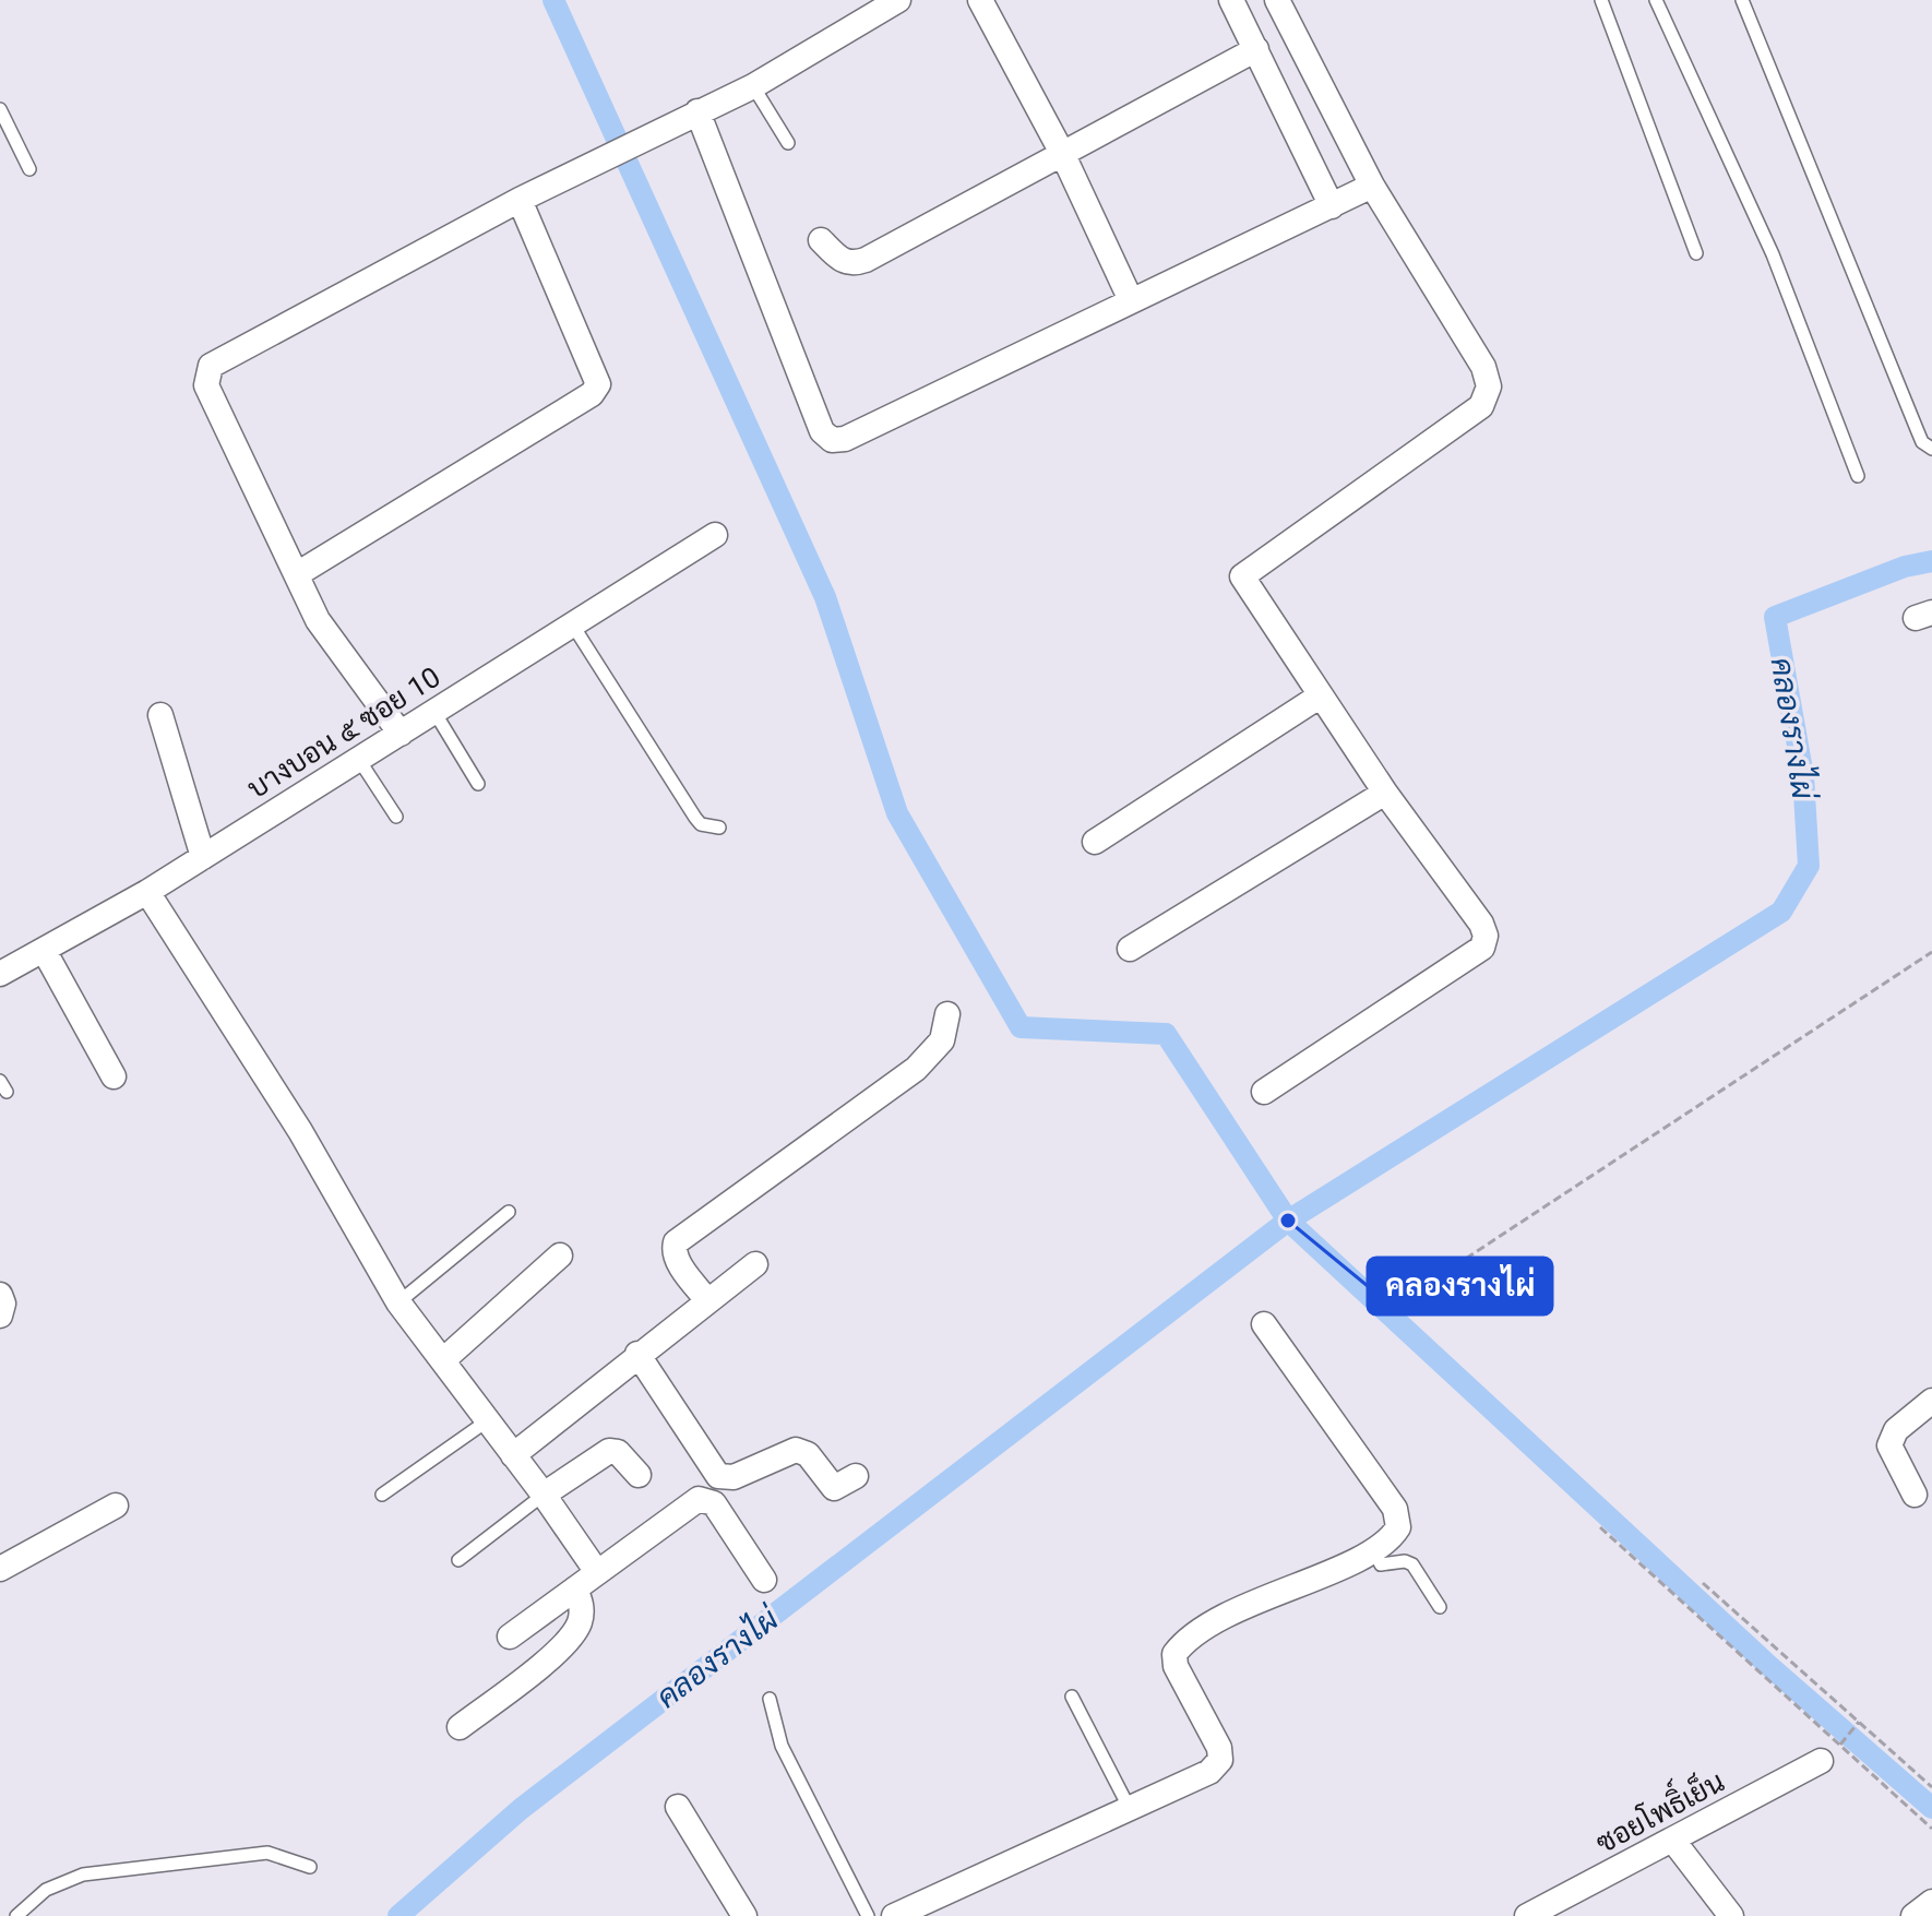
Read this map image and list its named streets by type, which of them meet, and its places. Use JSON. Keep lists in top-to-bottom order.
{
  "streets": {
    "street": ["บางบอน ๕ ซอย 10", "ซอยโพธิ์เย็น"]
  },
  "water": ["คลองรางไผ่"],
  "places": ["คลองรางไผ่"]
}
